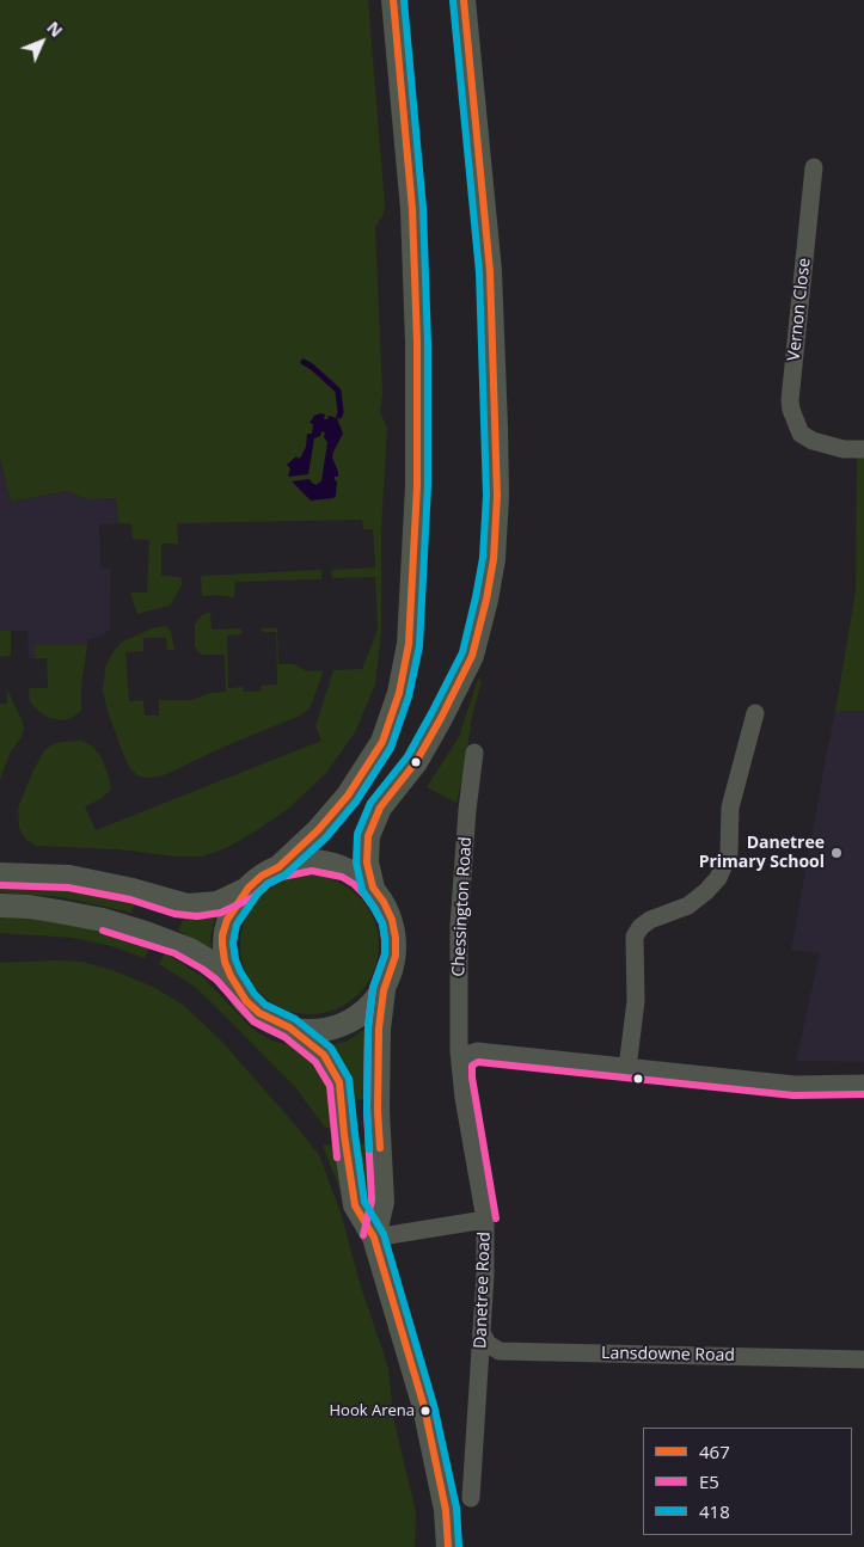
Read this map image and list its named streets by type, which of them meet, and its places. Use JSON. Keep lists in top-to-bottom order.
{
  "streets": {
    "street": [
      "Vernon Close",
      "Chessington Road",
      "Danetree Road",
      "Lansdowne Road"
    ]
  },
  "crossings": [
    ["Chessington Road", "Danetree Road"],
    ["Danetree Road", "Lansdowne Road"]
  ],
  "places": ["Danetree Primary School", "Hook Arena"],
  "lines": ["transit line 467", "transit line 418", "transit line E5"],
  "legend": ["467", "E5", "418"],
  "north": "top right"
}
